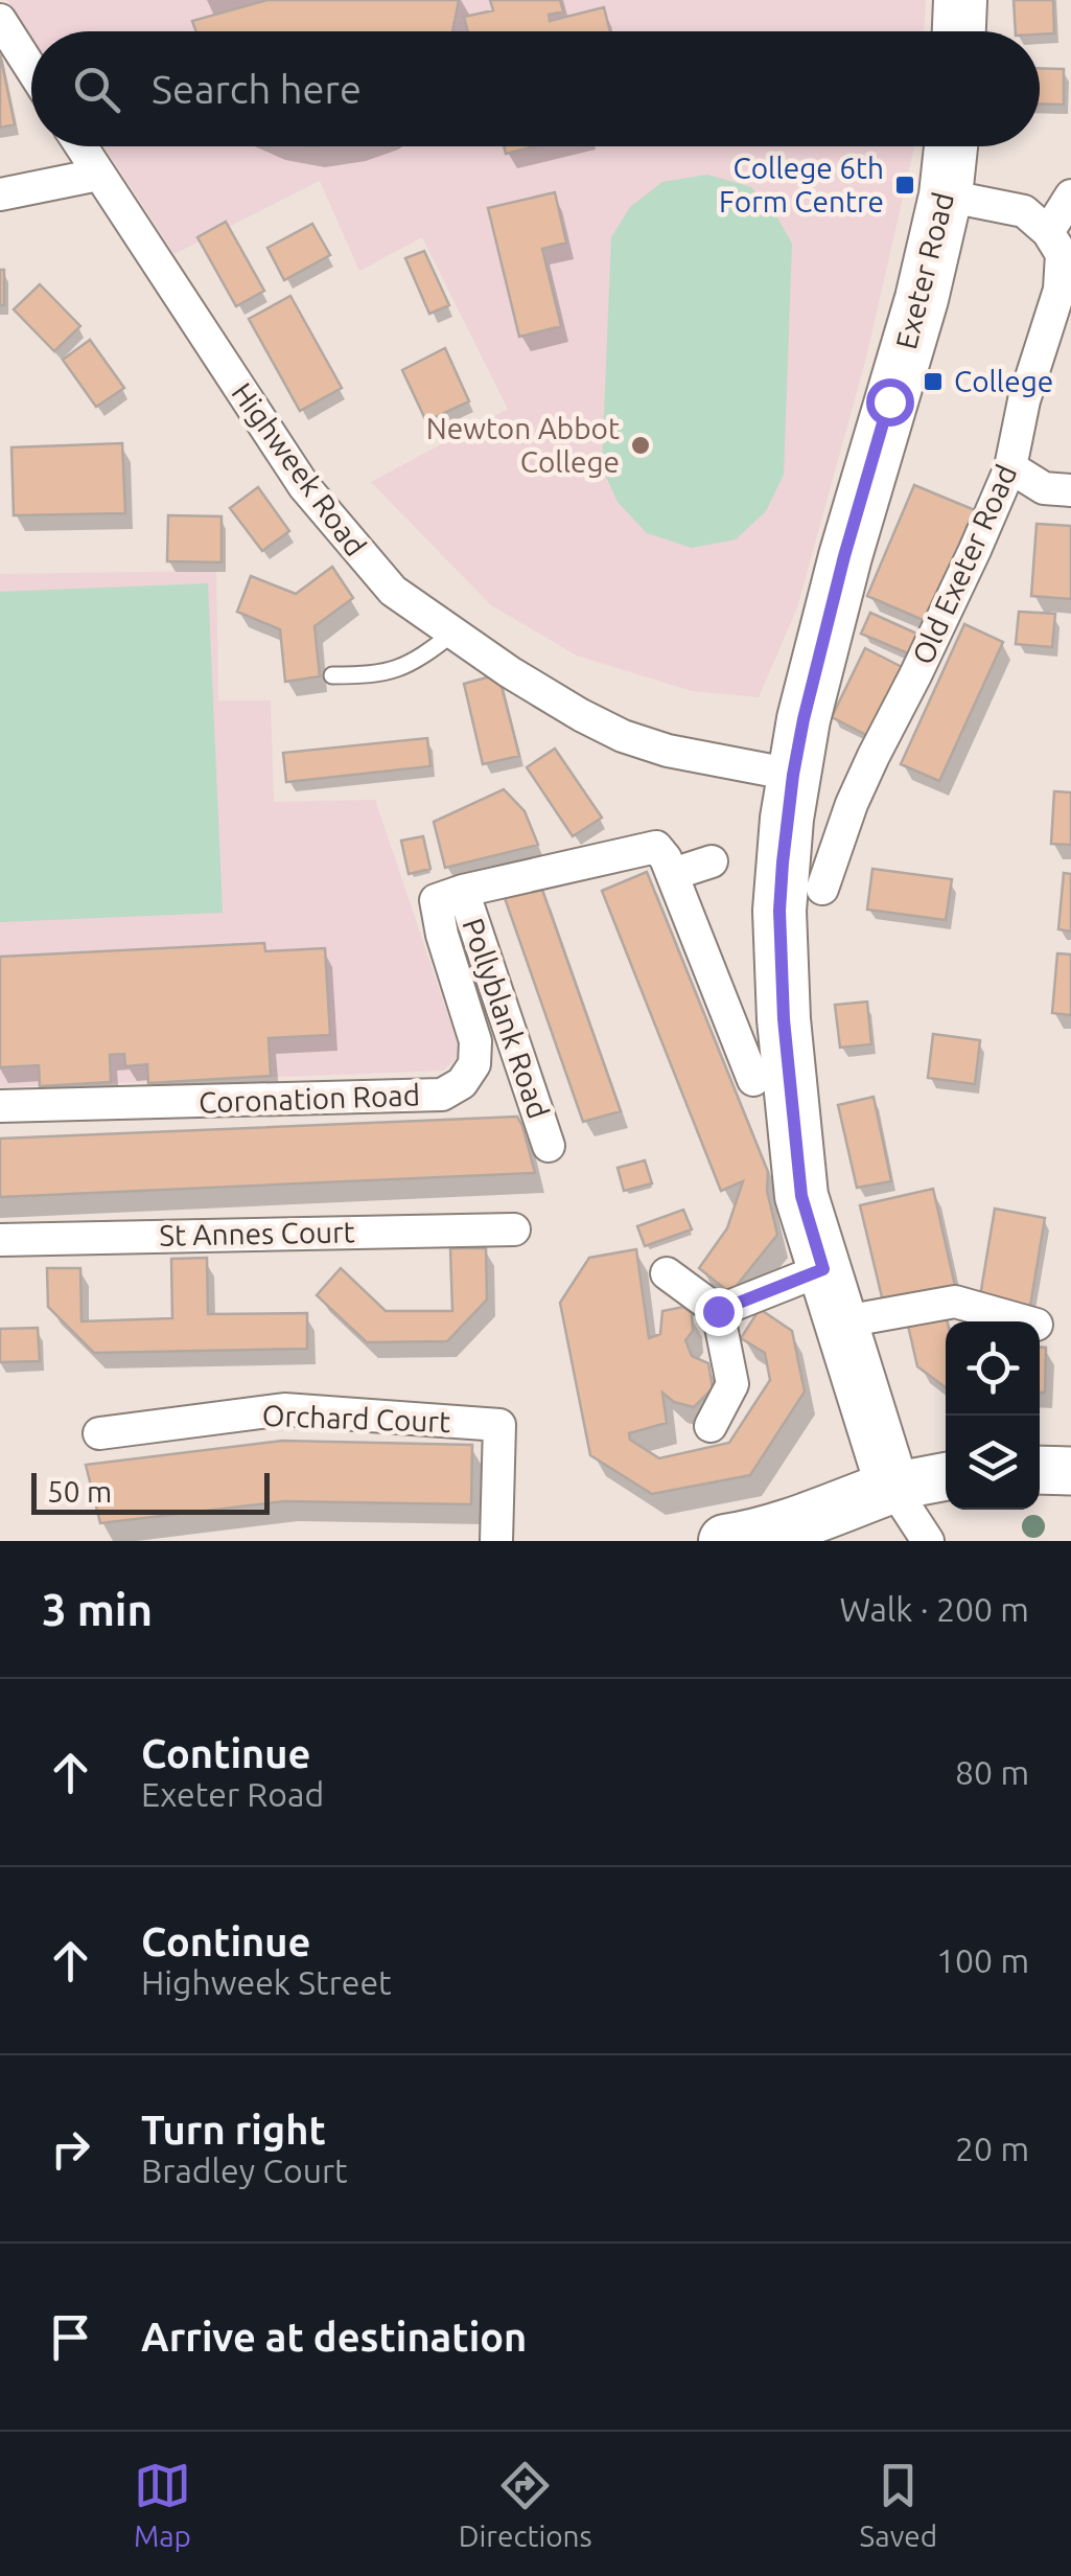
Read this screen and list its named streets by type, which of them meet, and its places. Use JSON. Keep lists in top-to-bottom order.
{
  "streets": {
    "main road": ["Exeter Road"],
    "street": [
      "Highweek Road",
      "Old Exeter Road",
      "Pollyblank Road",
      "Coronation Road",
      "St Annes Court",
      "Orchard Court"
    ]
  },
  "crossings": [
    ["Exeter Road", "Highweek Road"],
    ["Pollyblank Road", "Coronation Road"]
  ],
  "places": {
    "transit": ["College 6th Form Centre", "College"],
    "other": ["Newton Abbot College"]
  },
  "scale_bar": "50 m",
  "page": {
    "search": "Search here",
    "scale": "50 m",
    "heading": ["3 min", "Walk · 200 m"],
    "list": [
      ["Continue", "Exeter Road", "80 m"],
      ["Continue", "Highweek Street", "100 m"],
      ["Turn right", "Bradley Court", "20 m"],
      "Arrive at destination"
    ],
    "nav": ["Map", "Directions", "Saved"]
  }
}
